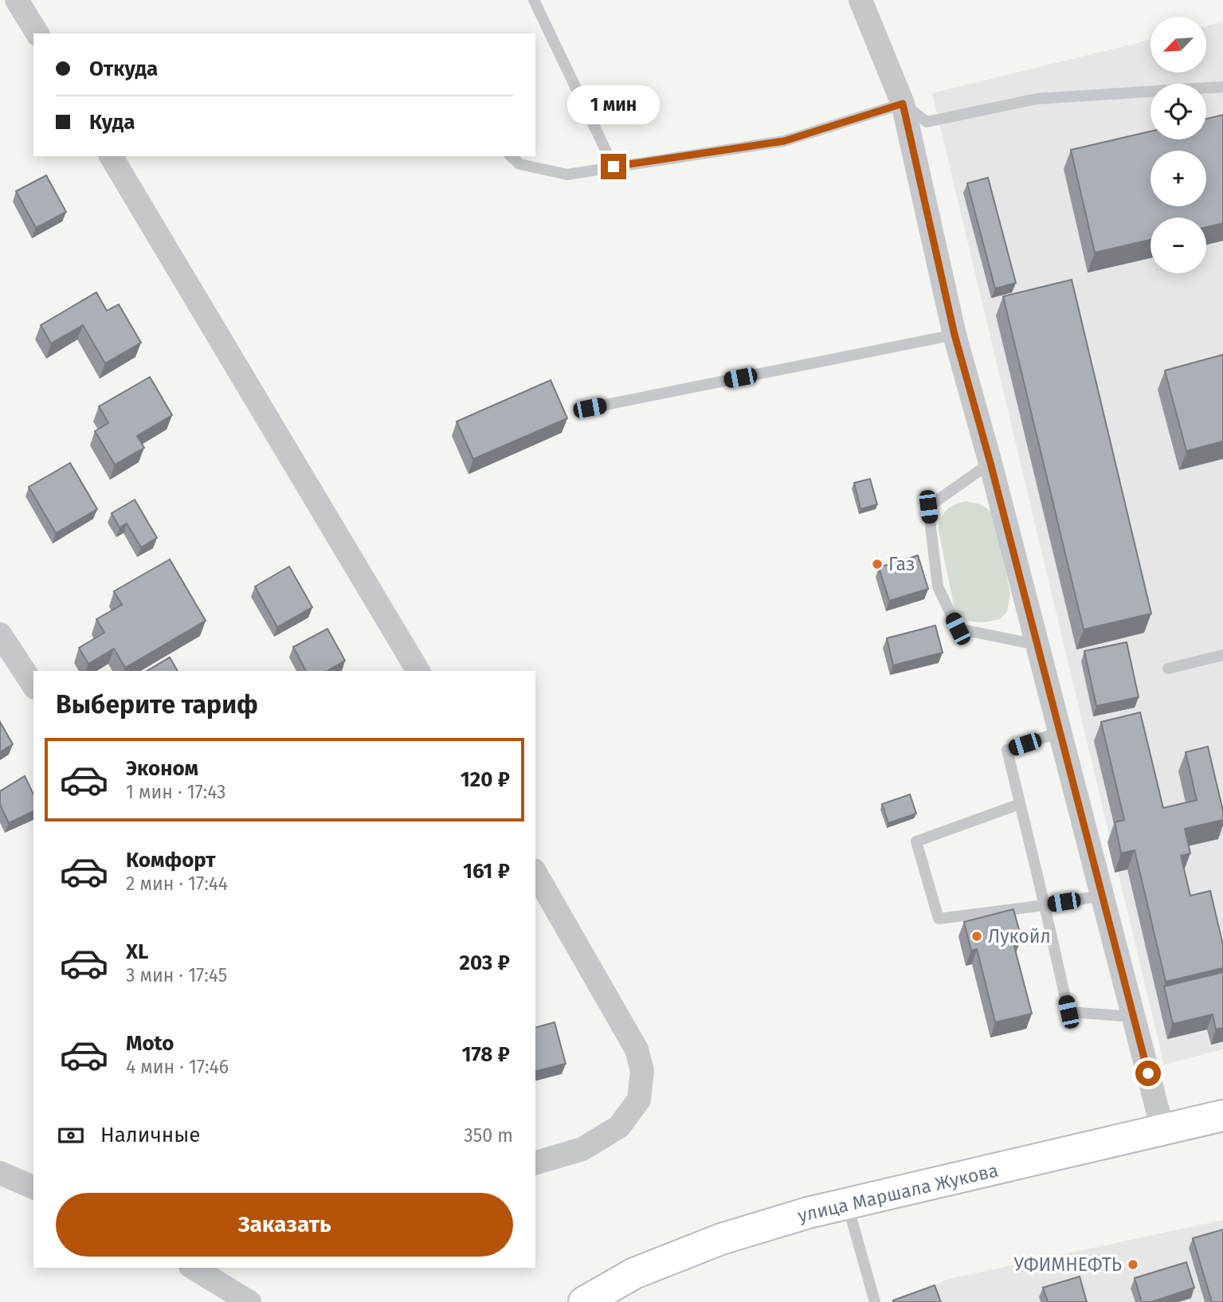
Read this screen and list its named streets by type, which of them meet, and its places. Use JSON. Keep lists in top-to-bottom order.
{
  "streets": {
    "main road": ["улица Маршала Жукова"]
  },
  "places": ["Газ", "Лукойл", "УФИМНЕФТЬ"],
  "north": "bottom left",
  "page": {
    "map_buttons": ["+", "−"],
    "banner": ["Откуда", "Куда"],
    "bubble": "1 мин",
    "heading": "Выберите тариф",
    "list": [
      {
        "name": "Эконом",
        "note": "1 мин · 17:43",
        "value": "120 ₽"
      },
      {
        "name": "Комфорт",
        "note": "2 мин · 17:44",
        "value": "161 ₽"
      },
      {
        "name": "XL",
        "note": "3 мин · 17:45",
        "value": "203 ₽"
      },
      {
        "name": "Moto",
        "note": "4 мин · 17:46",
        "value": "178 ₽"
      }
    ],
    "pay": ["Наличные", "350 m"],
    "buttons": "Заказать"
  }
}
